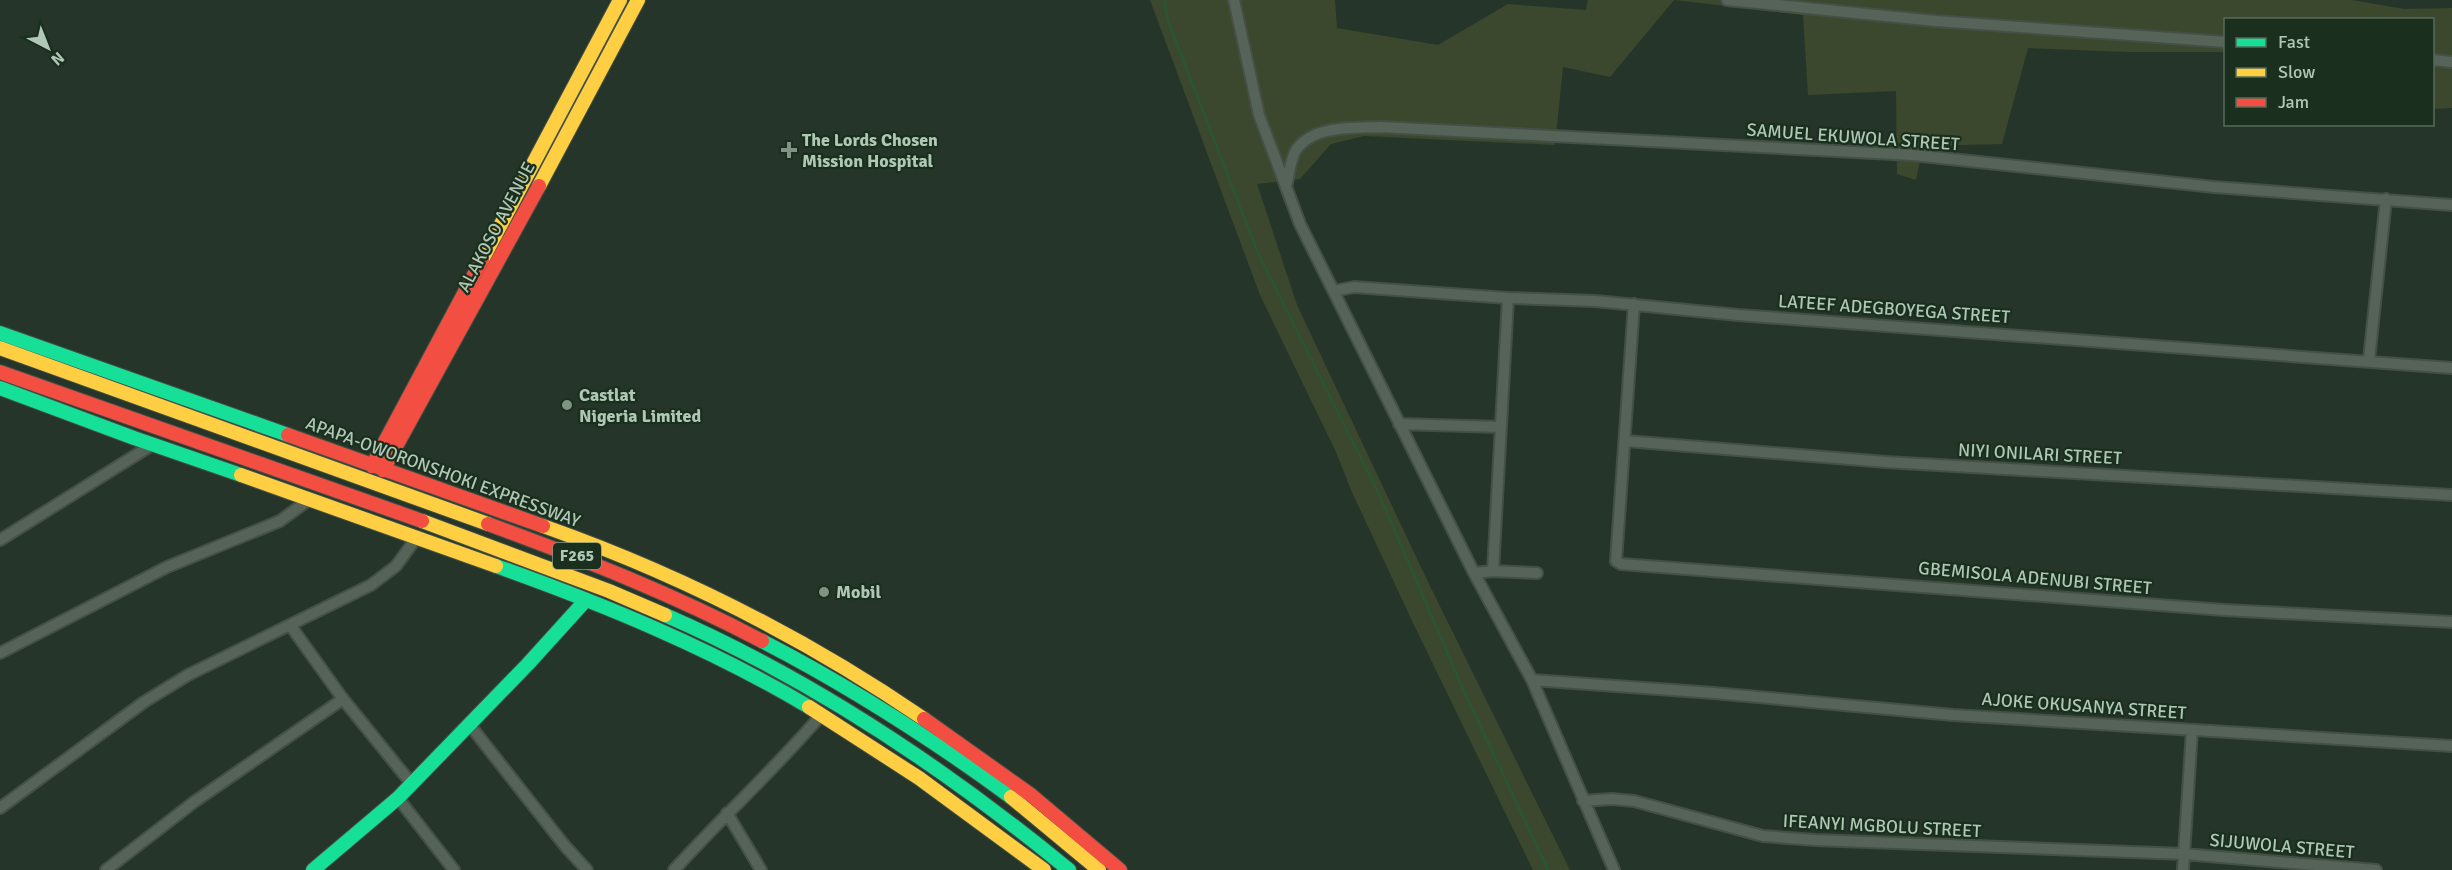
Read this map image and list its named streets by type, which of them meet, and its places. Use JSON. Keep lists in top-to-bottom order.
{
  "streets": {
    "main road": ["ALAKOSO AVENUE", "APAPA-OWORONSHOKI EXPRESSWAY", "F265"],
    "street": [
      "SAMUEL EKUWOLA STREET",
      "LATEEF ADEGBOYEGA STREET",
      "NIYI ONILARI STREET",
      "GBEMISOLA ADENUBI STREET",
      "AJOKE OKUSANYA STREET",
      "IFEANYI MGBOLU STREET",
      "SIJUWOLA STREET"
    ]
  },
  "crossings": [
    ["ALAKOSO AVENUE", "APAPA-OWORONSHOKI EXPRESSWAY"],
    ["NIYI ONILARI STREET", "GBEMISOLA ADENUBI STREET"],
    ["IFEANYI MGBOLU STREET", "SIJUWOLA STREET"]
  ],
  "places": {
    "health": ["The Lords Chosen Mission Hospital"],
    "other": ["Castlat Nigeria Limited", "Mobil"]
  },
  "legend": ["Fast", "Slow", "Jam"],
  "north": "bottom right"
}
